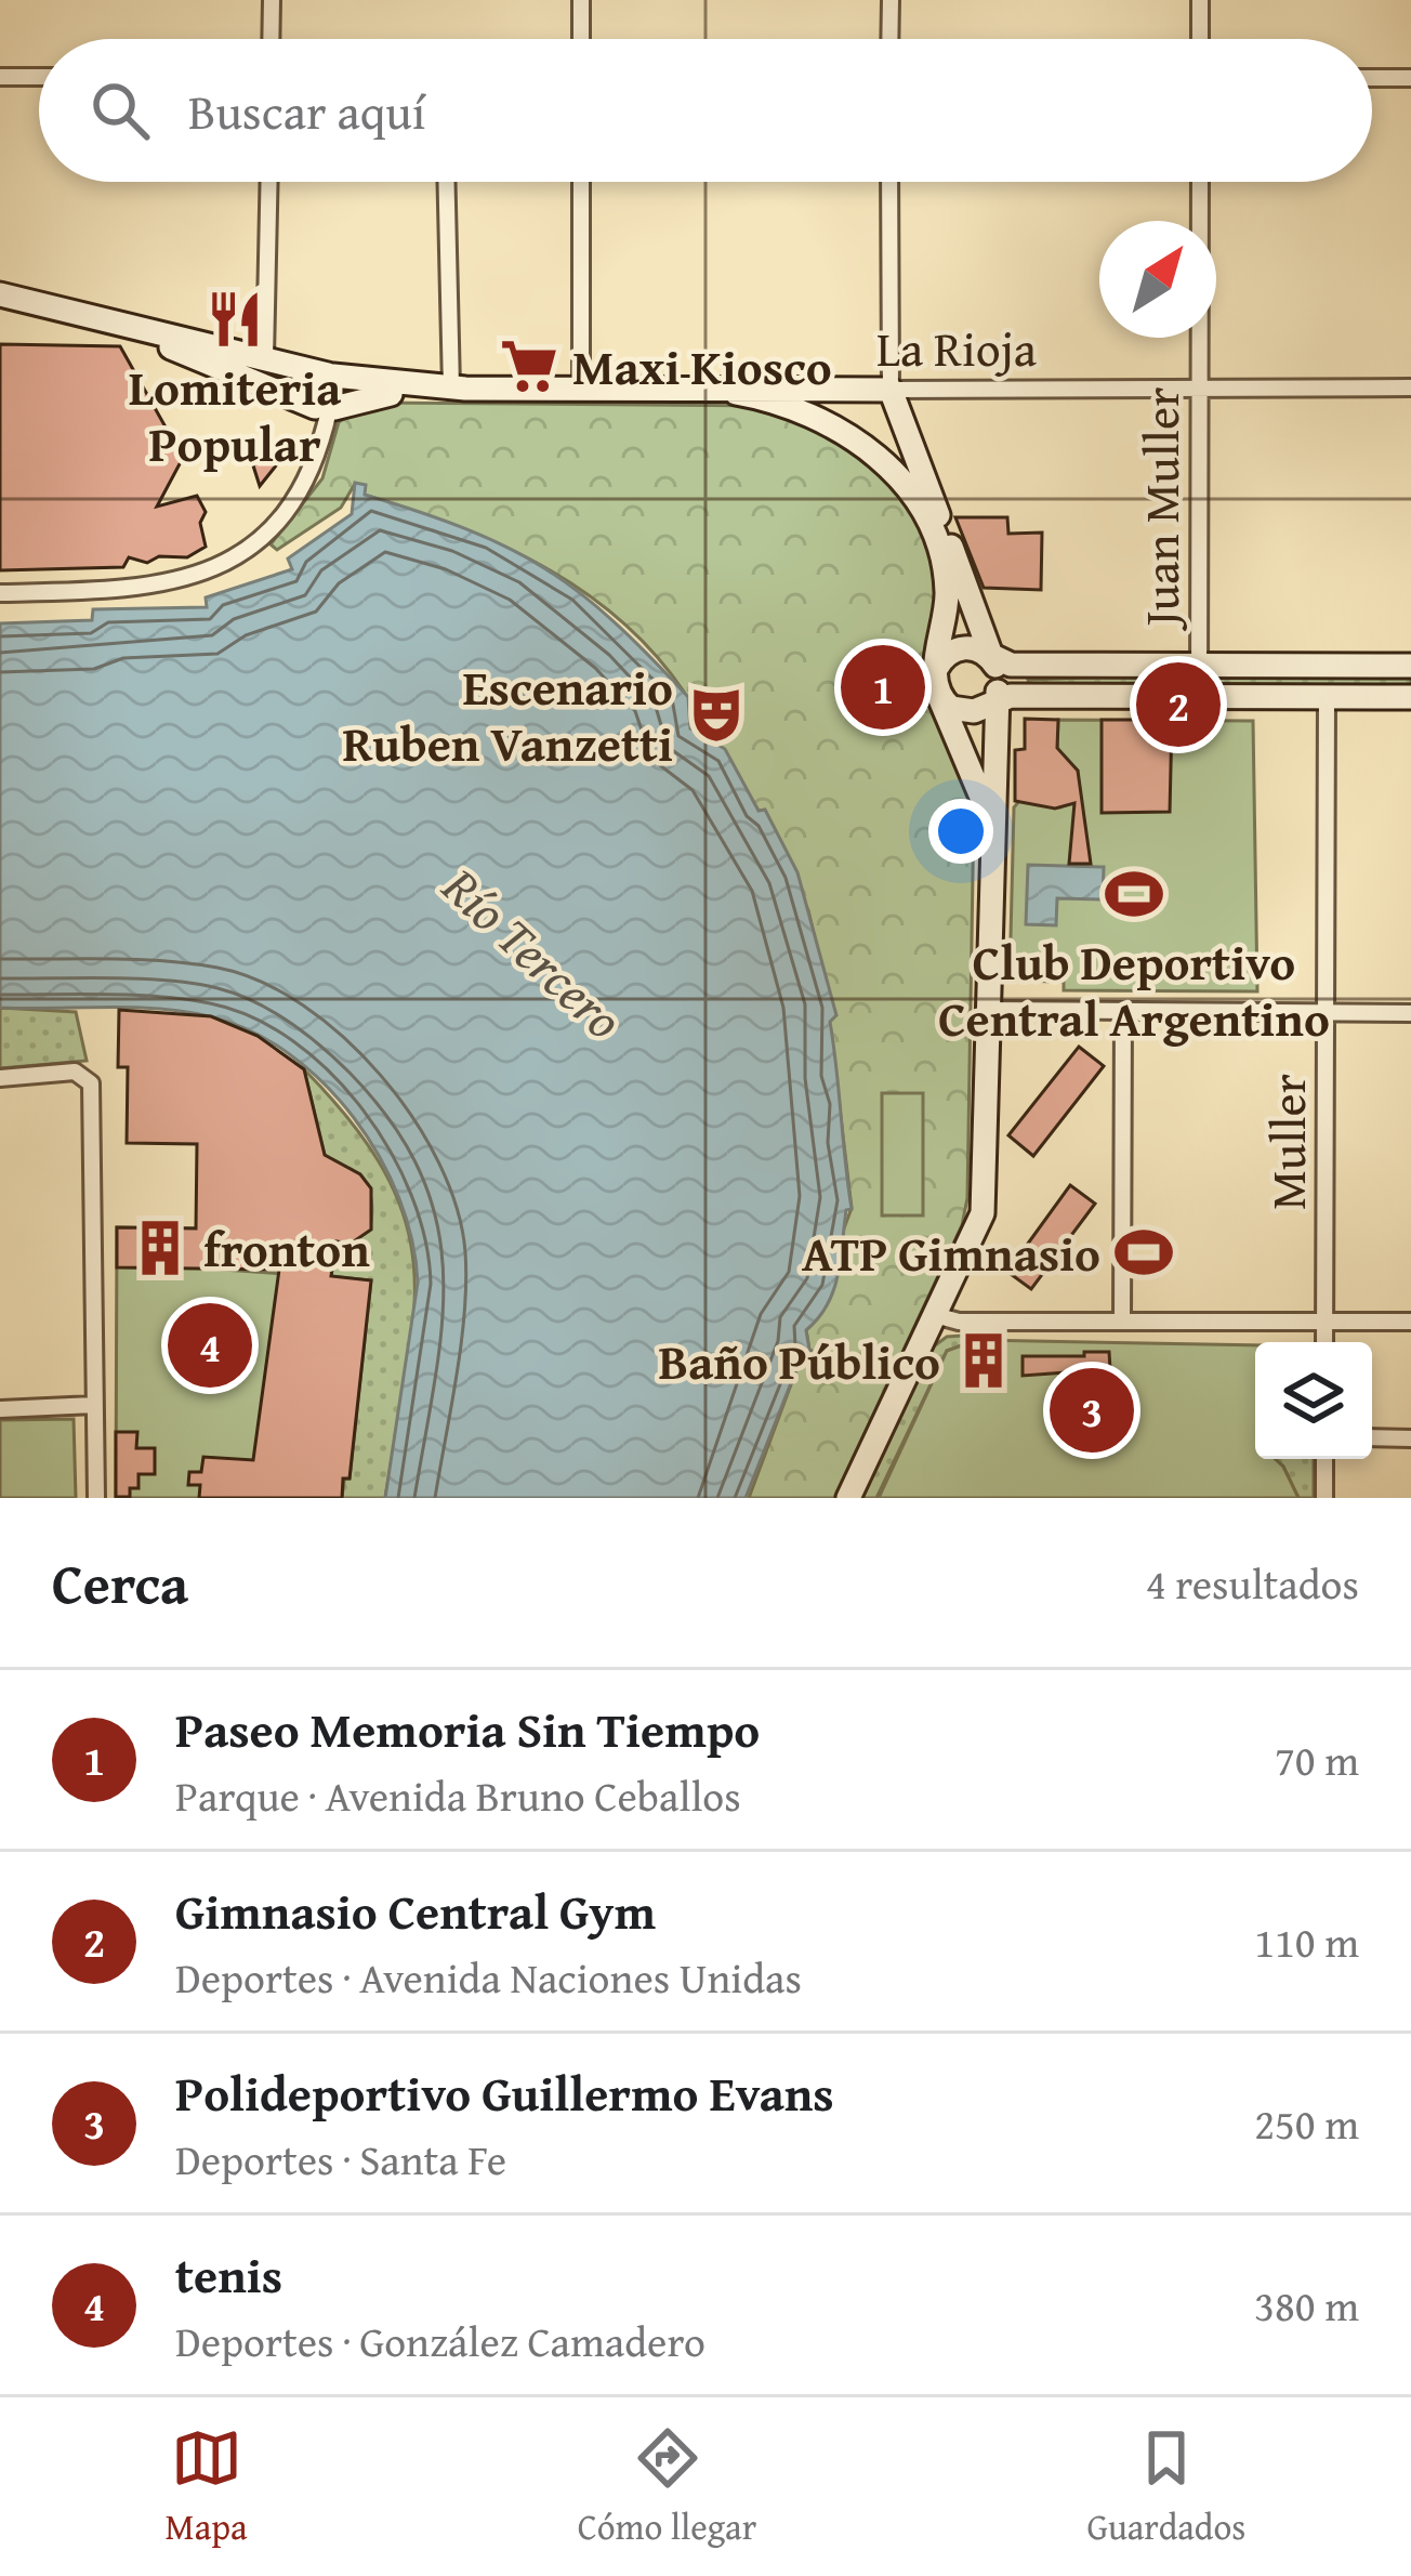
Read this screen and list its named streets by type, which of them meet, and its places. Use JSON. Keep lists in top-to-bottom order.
{
  "streets": {
    "main road": ["La Rioja"],
    "street": ["Juan Muller", "Muller"]
  },
  "crossings": [
    ["La Rioja", "Juan Muller"]
  ],
  "water": ["Río Tercero"],
  "places": {
    "restaurant": ["Lomiteria Popular"],
    "supermarket": ["Maxi Kiosco"],
    "theatre": ["Escenario Ruben Vanzetti"],
    "sports": ["Club Deportivo Central Argentino", "ATP Gimnasio"],
    "building": ["fronton", "Baño Público"]
  },
  "north": "top right",
  "page": {
    "search": "Buscar aquí",
    "pins": [
      "1",
      "2",
      "4",
      "3"
    ],
    "heading": ["Cerca", "4 resultados"],
    "list": [
      {
        "mark": "1",
        "name": "Paseo Memoria Sin Tiempo",
        "note": "Parque · Avenida Bruno Ceballos",
        "value": "70 m"
      },
      {
        "mark": "2",
        "name": "Gimnasio Central Gym",
        "note": "Deportes · Avenida Naciones Unidas",
        "value": "110 m"
      },
      {
        "mark": "3",
        "name": "Polideportivo Guillermo Evans",
        "note": "Deportes · Santa Fe",
        "value": "250 m"
      },
      {
        "mark": "4",
        "name": "tenis",
        "note": "Deportes · González Camadero",
        "value": "380 m"
      }
    ],
    "nav": ["Mapa", "Cómo llegar", "Guardados"]
  }
}
